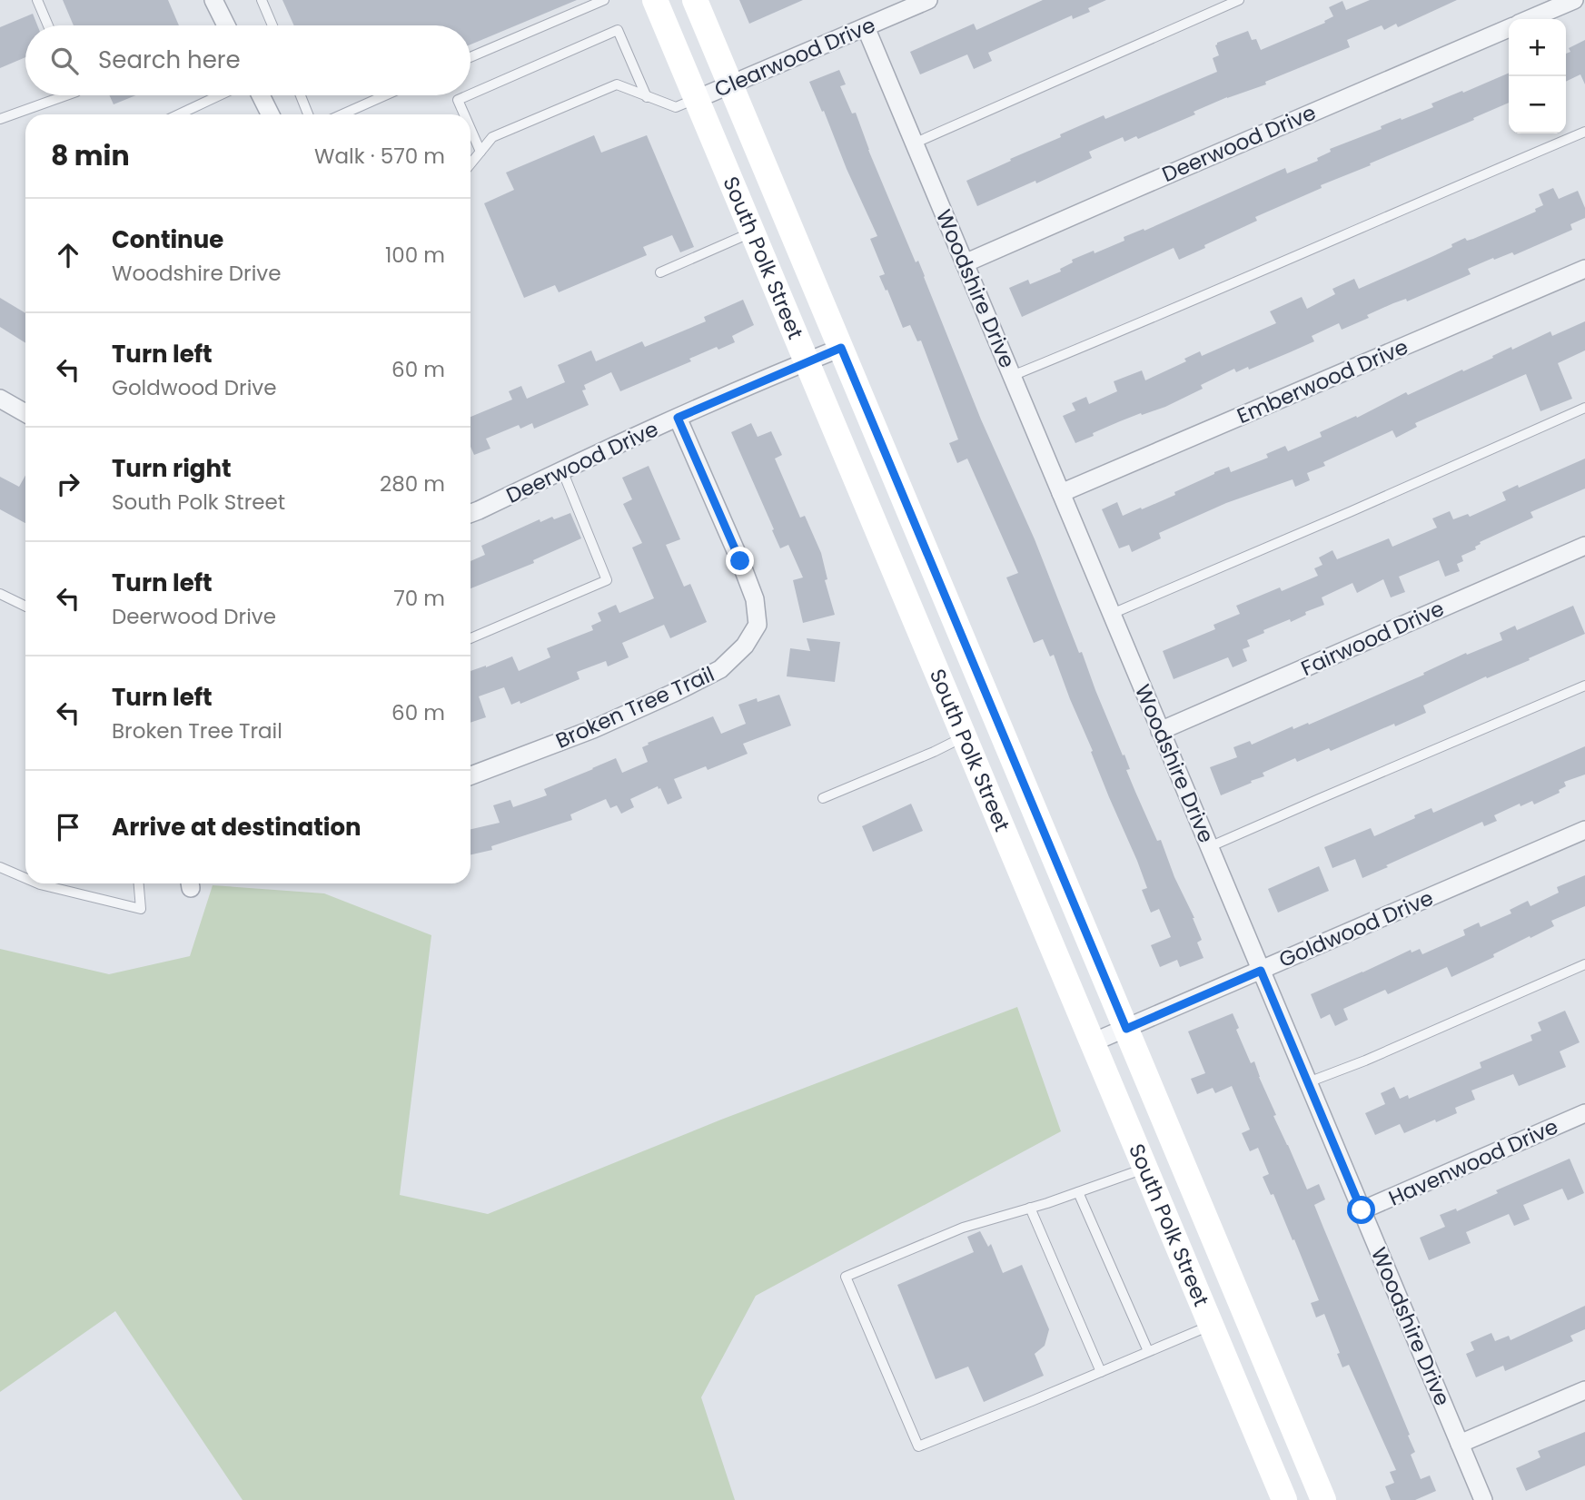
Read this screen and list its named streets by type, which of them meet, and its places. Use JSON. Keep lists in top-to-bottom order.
{
  "streets": {
    "main road": ["South Polk Street"],
    "street": [
      "Clearwood Drive",
      "Deerwood Drive",
      "Woodshire Drive",
      "Emberwood Drive",
      "Fairwood Drive",
      "Broken Tree Trail",
      "Goldwood Drive",
      "Havenwood Drive"
    ]
  },
  "crossings": [
    ["Clearwood Drive", "South Polk Street"],
    ["Clearwood Drive", "Woodshire Drive"],
    ["Deerwood Drive", "South Polk Street"],
    ["Deerwood Drive", "Woodshire Drive"],
    ["Deerwood Drive", "Broken Tree Trail"],
    ["South Polk Street", "Goldwood Drive"],
    ["Woodshire Drive", "Emberwood Drive"],
    ["Woodshire Drive", "Fairwood Drive"],
    ["Woodshire Drive", "Goldwood Drive"],
    ["Woodshire Drive", "Havenwood Drive"]
  ],
  "page": {
    "map_buttons": ["+", "−"],
    "search": "Search here",
    "heading": ["8 min", "Walk · 570 m"],
    "list": [
      ["Continue", "Woodshire Drive", "100 m"],
      ["Turn left", "Goldwood Drive", "60 m"],
      ["Turn right", "South Polk Street", "280 m"],
      ["Turn left", "Deerwood Drive", "70 m"],
      ["Turn left", "Broken Tree Trail", "60 m"],
      "Arrive at destination"
    ]
  }
}
